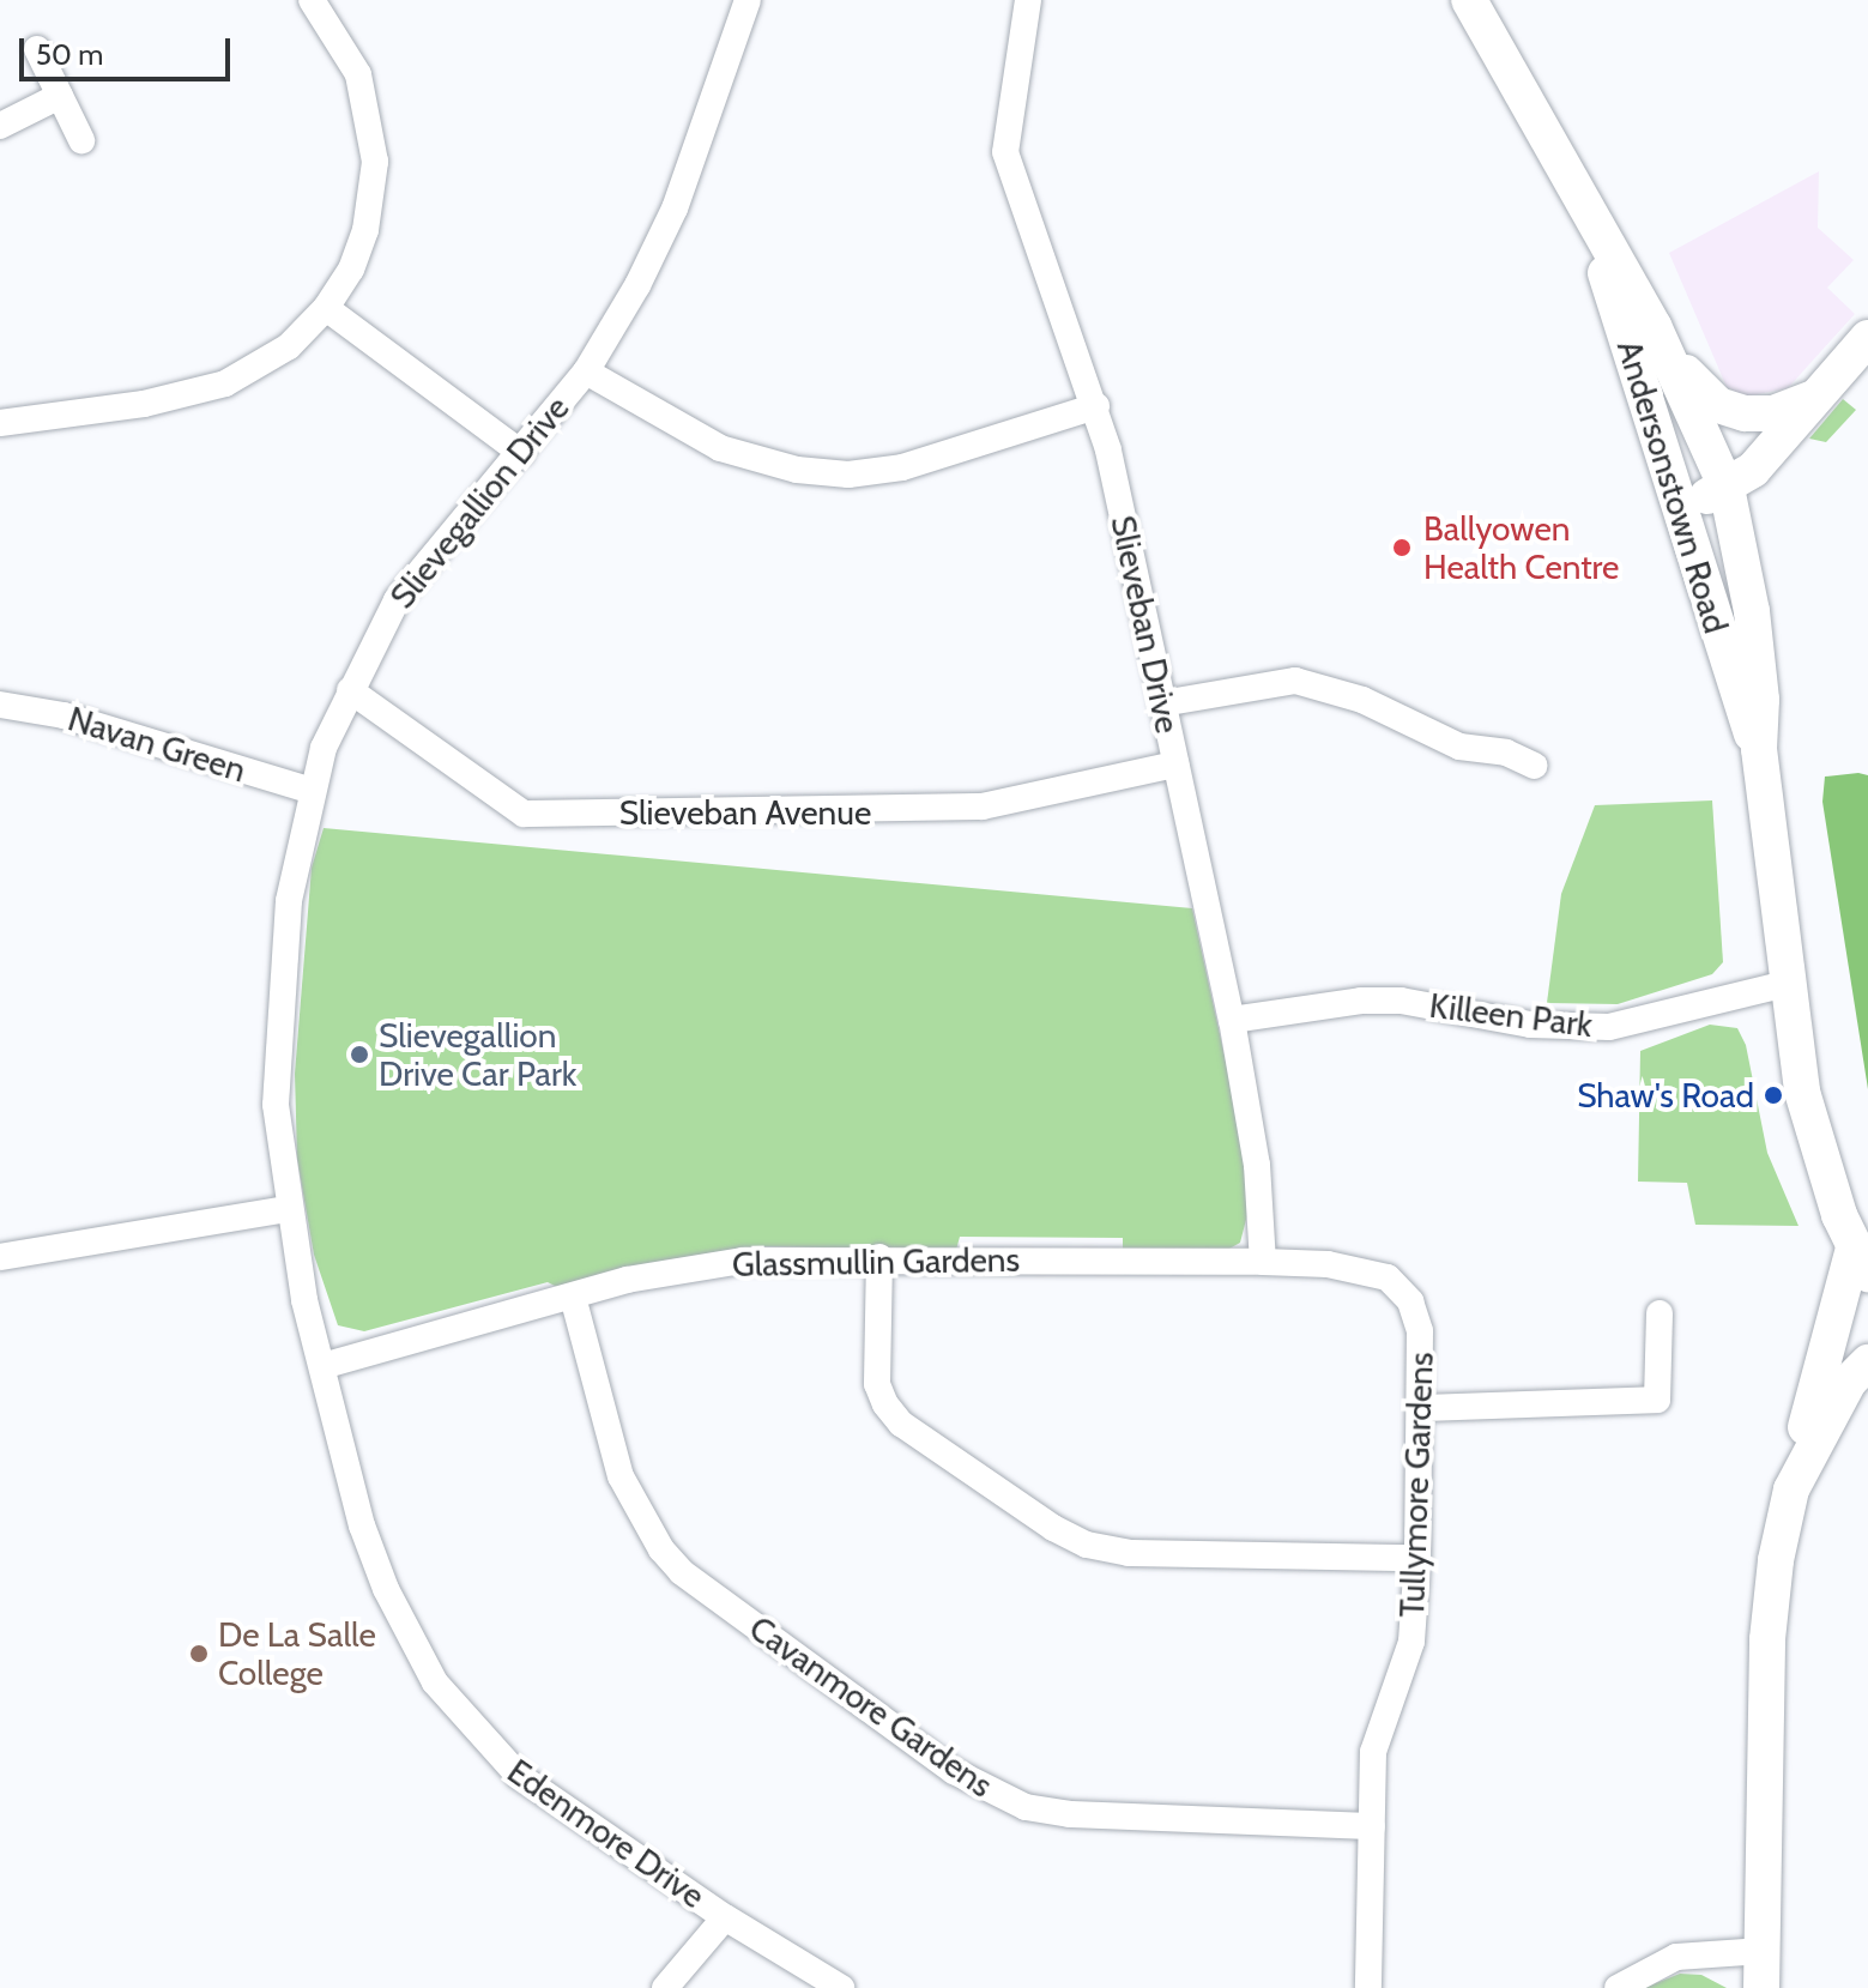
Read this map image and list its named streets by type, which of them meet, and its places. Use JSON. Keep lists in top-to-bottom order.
{
  "streets": {
    "main road": ["Andersonstown Road"],
    "street": [
      "Slievegallion Drive",
      "Slieveban Drive",
      "Navan Green",
      "Slieveban Avenue",
      "Killeen Park",
      "Glassmullin Gardens",
      "Tullymore Gardens",
      "Cavanmore Gardens",
      "Edenmore Drive"
    ]
  },
  "crossings": [
    ["Andersonstown Road", "Killeen Park"],
    ["Slievegallion Drive", "Navan Green"],
    ["Slievegallion Drive", "Slieveban Avenue"],
    ["Slievegallion Drive", "Glassmullin Gardens"],
    ["Slievegallion Drive", "Edenmore Drive"],
    ["Slieveban Drive", "Slieveban Avenue"],
    ["Slieveban Drive", "Killeen Park"],
    ["Slieveban Drive", "Glassmullin Gardens"],
    ["Glassmullin Gardens", "Tullymore Gardens"],
    ["Glassmullin Gardens", "Cavanmore Gardens"],
    ["Glassmullin Gardens", "Edenmore Drive"],
    ["Tullymore Gardens", "Cavanmore Gardens"]
  ],
  "places": [
    "Ballyowen Health Centre",
    "Slievegallion Drive Car Park",
    "Shaw's Road",
    "De La Salle College"
  ],
  "scale_bar": "50 m"
}
